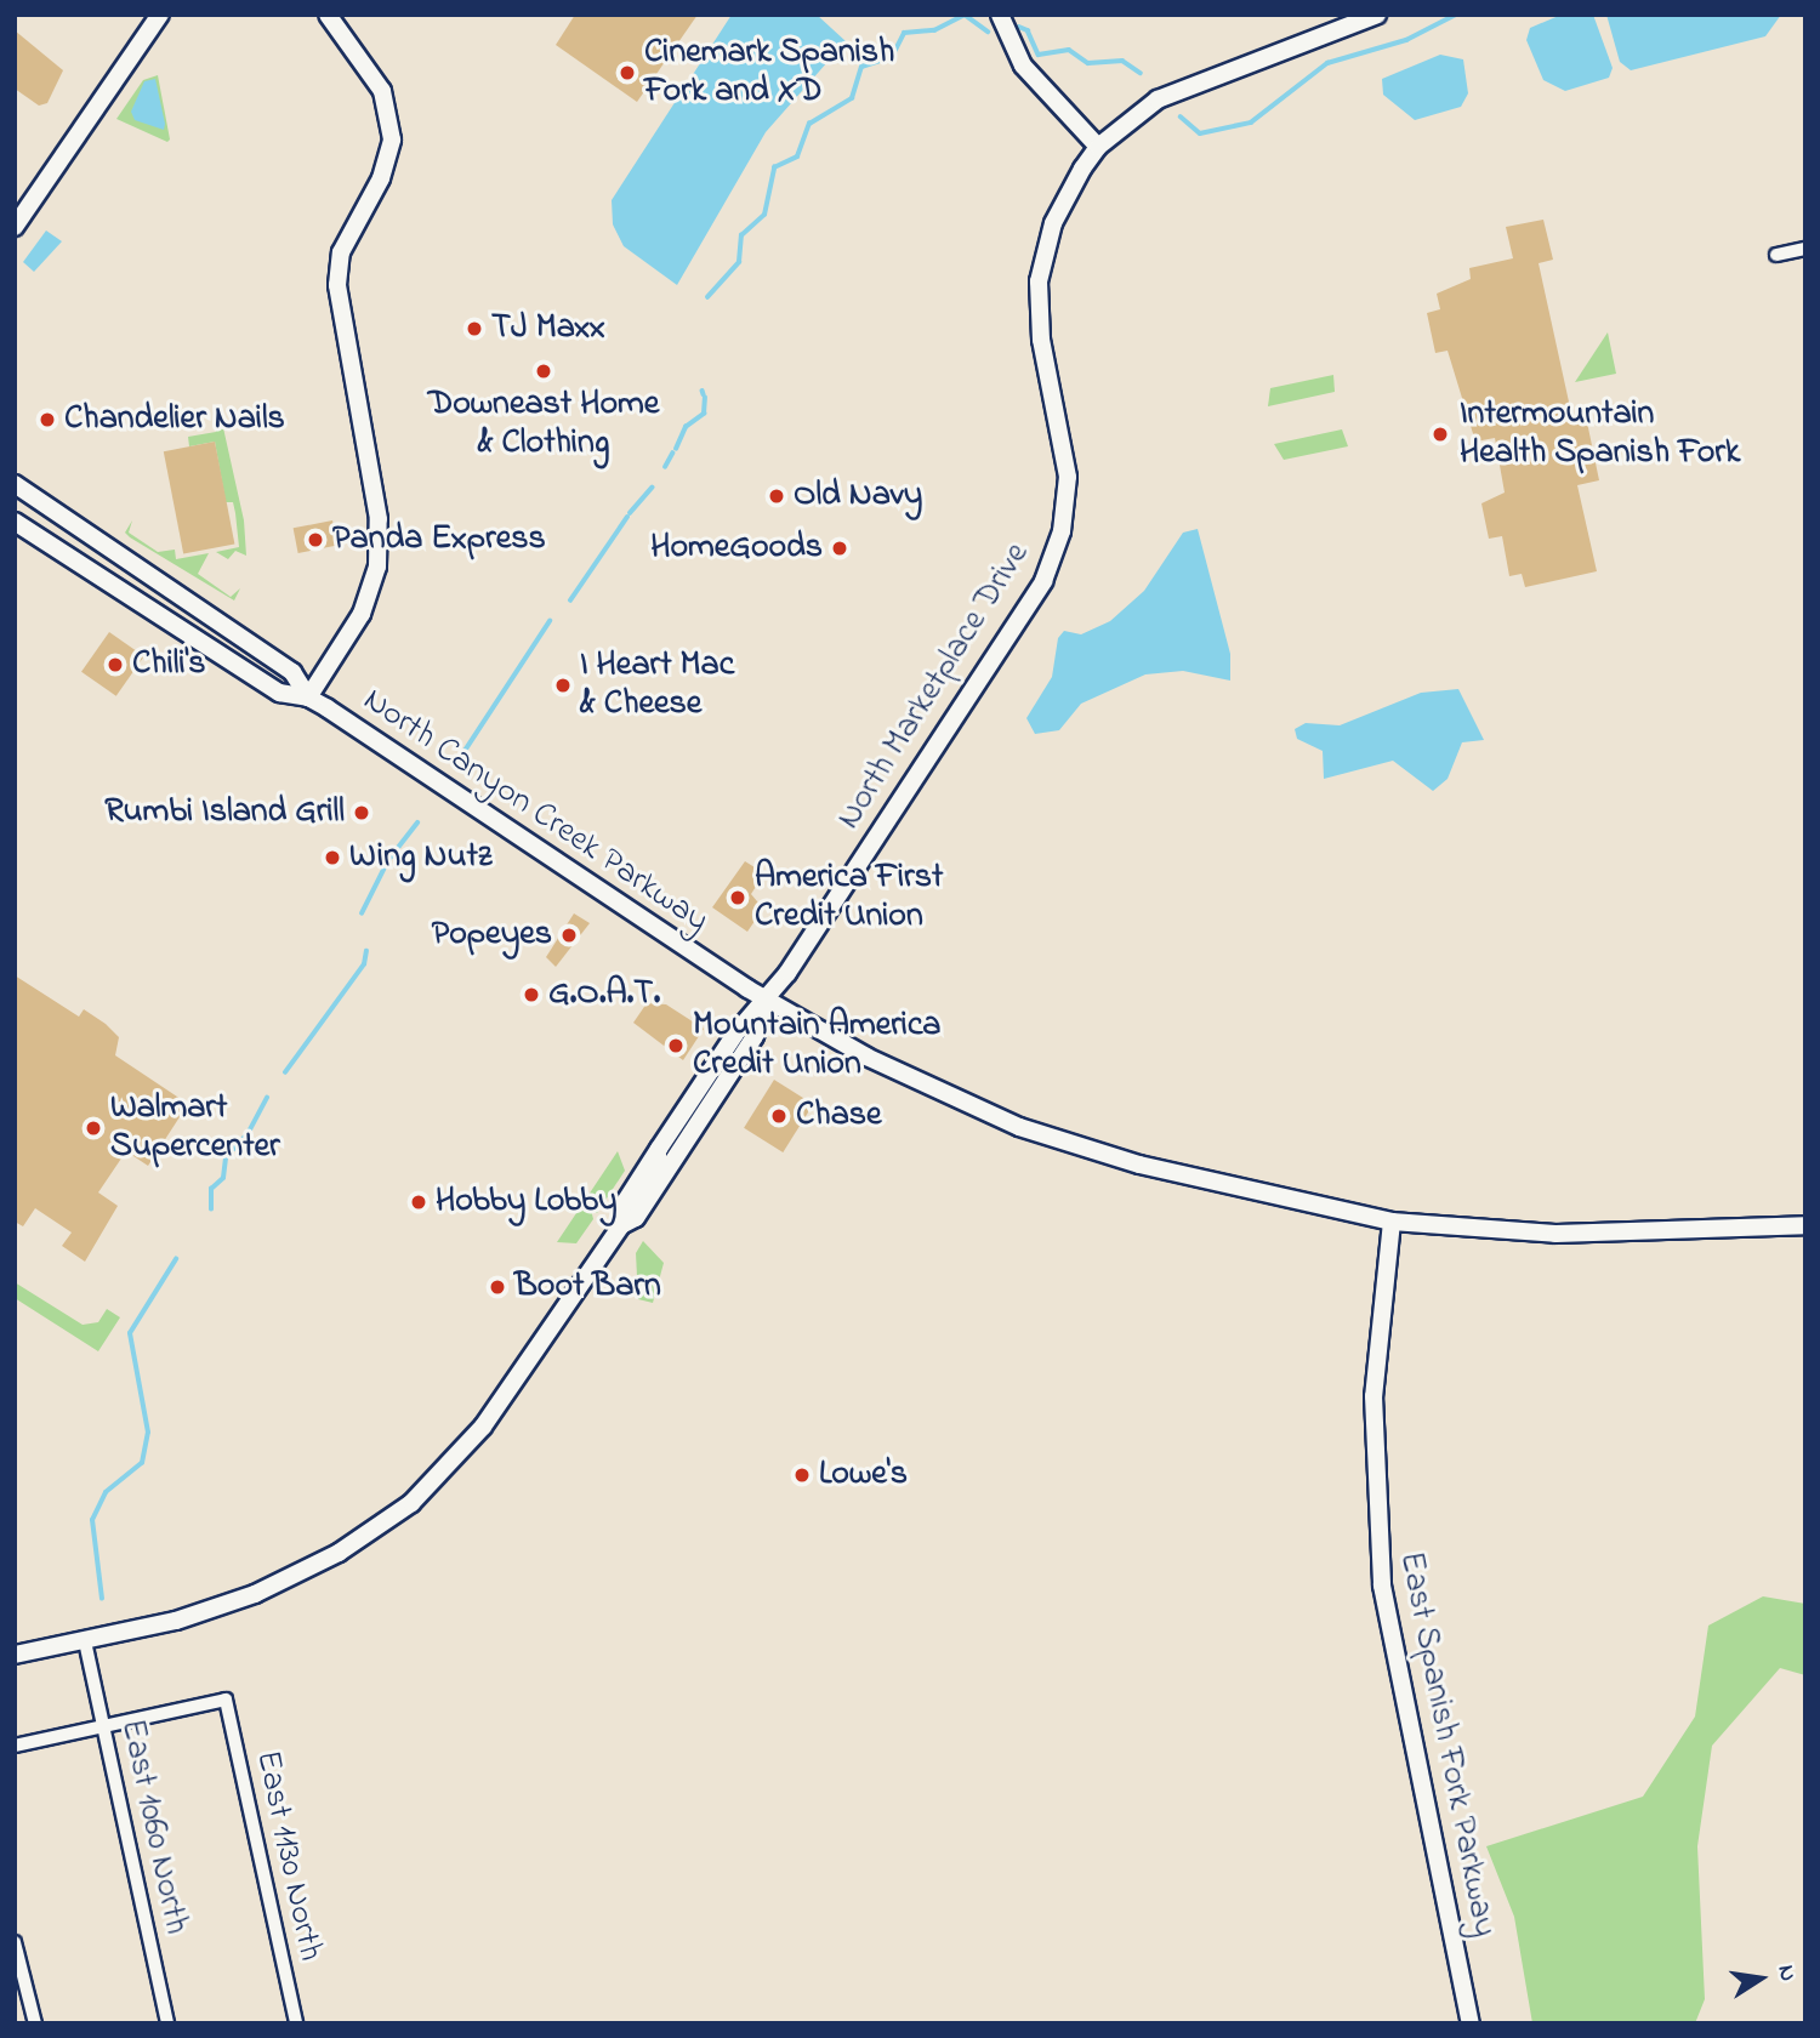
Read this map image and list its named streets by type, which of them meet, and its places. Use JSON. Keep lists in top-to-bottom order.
{
  "streets": {
    "street": [
      "North Marketplace Drive",
      "North Canyon Creek Parkway",
      "East Spanish Fork Parkway",
      "East 1060 North",
      "East 1130 North"
    ]
  },
  "crossings": [
    ["North Marketplace Drive", "North Canyon Creek Parkway"],
    ["North Marketplace Drive", "East 1060 North"],
    ["North Canyon Creek Parkway", "East Spanish Fork Parkway"],
    ["East 1060 North", "East 1130 North"]
  ],
  "places": [
    "Cinemark Spanish Fork and XD",
    "TJ Maxx",
    "Downeast Home & Clothing",
    "Chandelier Nails",
    "Intermountain Health Spanish Fork",
    "Old Navy",
    "Panda Express",
    "HomeGoods",
    "Chili's",
    "I Heart Mac & Cheese",
    "Rumbi Island Grill",
    "Wing Nutz",
    "America First Credit Union",
    "Popeyes",
    "G.O.A.T.",
    "Mountain America Credit Union",
    "Chase",
    "Walmart Supercenter",
    "Hobby Lobby",
    "Boot Barn",
    "Lowe's"
  ],
  "north": "right"
}
